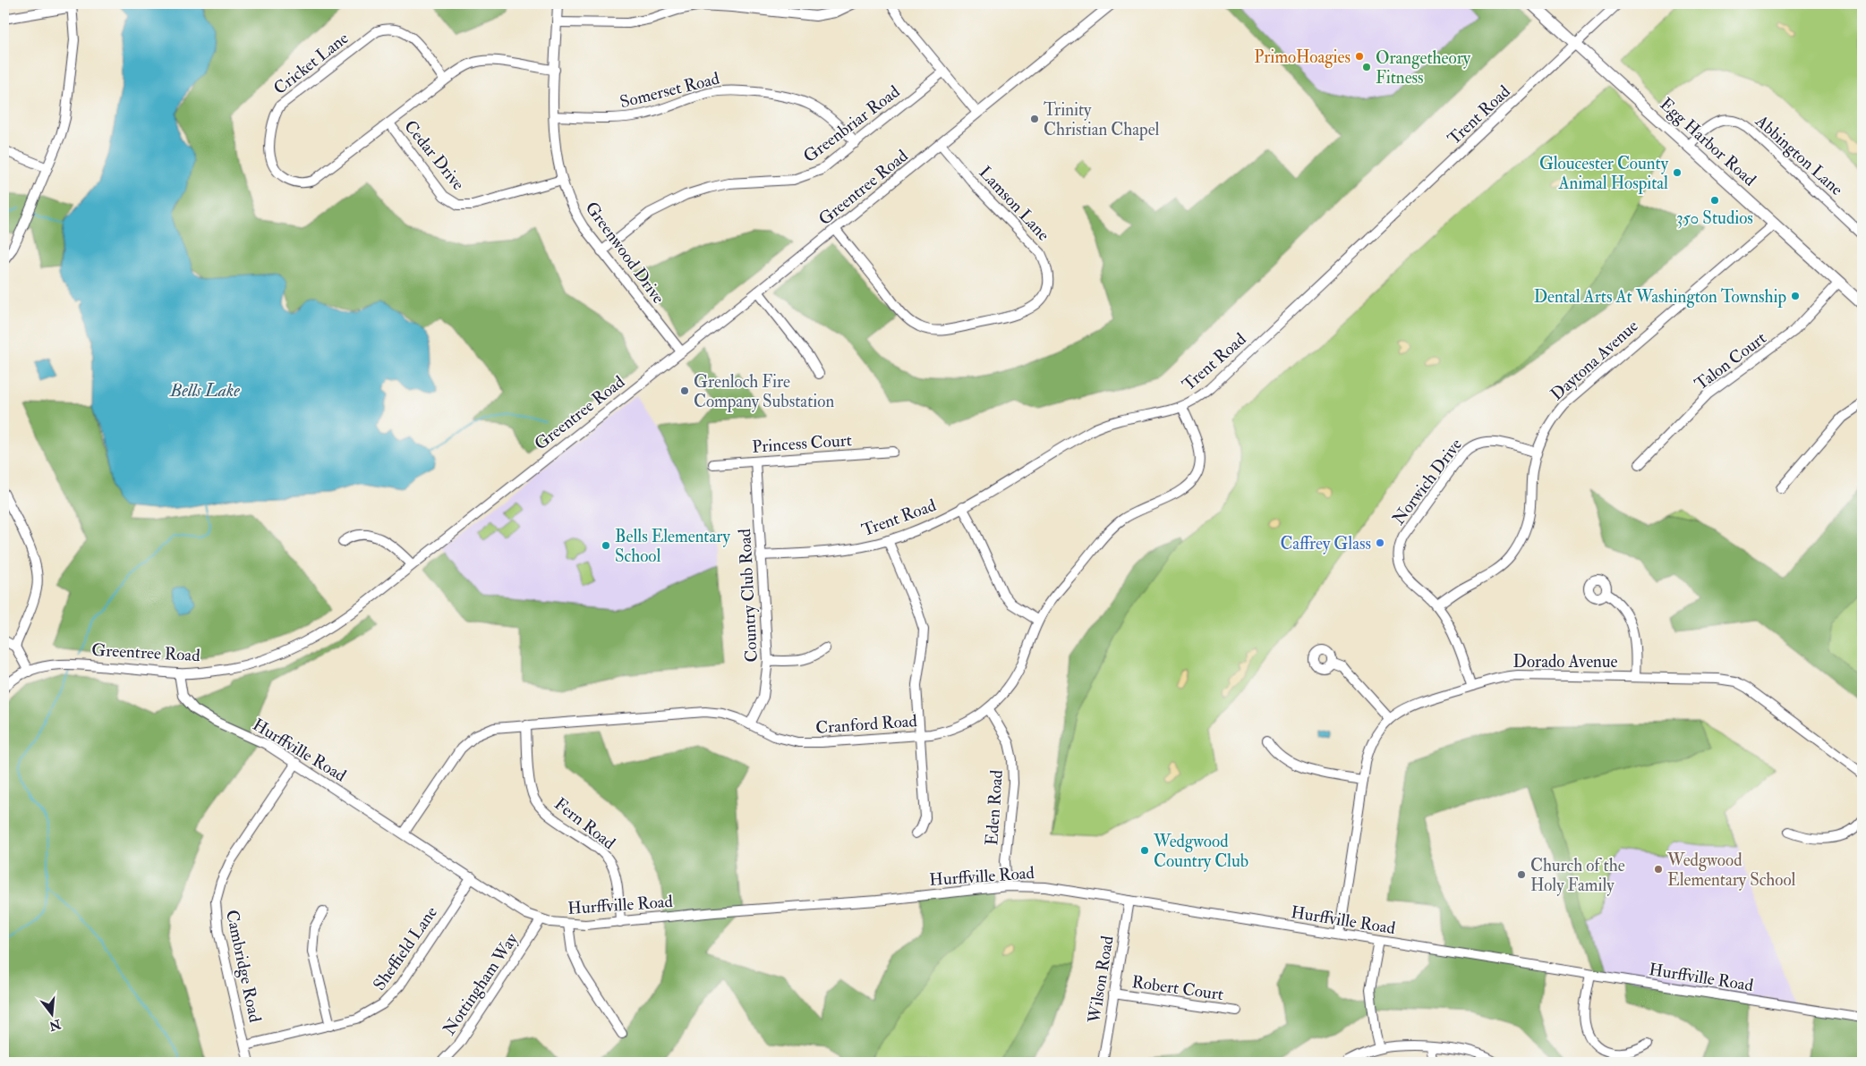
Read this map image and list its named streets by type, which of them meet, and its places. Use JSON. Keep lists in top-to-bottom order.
{
  "streets": {
    "main road": ["Egg Harbor Road"],
    "street": [
      "Cricket Lane",
      "Somerset Road",
      "Trent Road",
      "Greenbriar Road",
      "Cedar Drive",
      "Abbington Lane",
      "Greentree Road",
      "Lamson Lane",
      "Greenwood Drive",
      "Daytona Avenue",
      "Talon Court",
      "Princess Court",
      "Norwich Drive",
      "Country Club Road",
      "Dorado Avenue",
      "Cranford Road",
      "Hurffville Road",
      "Eden Road",
      "Fern Road",
      "Sheffield Lane",
      "Cambridge Road",
      "Wilson Road",
      "Nottingham Way",
      "Robert Court"
    ]
  },
  "crossings": [
    ["Cricket Lane", "Cedar Drive"],
    ["Cricket Lane", "Greenwood Drive"],
    ["Somerset Road", "Greenbriar Road"],
    ["Somerset Road", "Greenwood Drive"],
    ["Trent Road", "Egg Harbor Road"],
    ["Trent Road", "Country Club Road"],
    ["Trent Road", "Cranford Road"],
    ["Greenbriar Road", "Greenwood Drive"],
    ["Egg Harbor Road", "Abbington Lane"],
    ["Egg Harbor Road", "Daytona Avenue"],
    ["Egg Harbor Road", "Talon Court"],
    ["Cedar Drive", "Greenwood Drive"],
    ["Greentree Road", "Lamson Lane"],
    ["Greentree Road", "Greenwood Drive"],
    ["Greentree Road", "Hurffville Road"],
    ["Daytona Avenue", "Norwich Drive"],
    ["Princess Court", "Country Club Road"],
    ["Norwich Drive", "Dorado Avenue"],
    ["Country Club Road", "Cranford Road"],
    ["Dorado Avenue", "Hurffville Road"],
    ["Cranford Road", "Hurffville Road"],
    ["Cranford Road", "Eden Road"],
    ["Cranford Road", "Fern Road"],
    ["Hurffville Road", "Eden Road"],
    ["Hurffville Road", "Fern Road"],
    ["Hurffville Road", "Sheffield Lane"],
    ["Hurffville Road", "Cambridge Road"],
    ["Hurffville Road", "Wilson Road"],
    ["Hurffville Road", "Nottingham Way"],
    ["Sheffield Lane", "Cambridge Road"],
    ["Wilson Road", "Robert Court"]
  ],
  "water": ["Bells Lake"],
  "places": [
    "PrimoHoagies",
    "Orangetheory Fitness",
    "Trinity Christian Chapel",
    "Gloucester County Animal Hospital",
    "350 Studios",
    "Dental Arts At Washington Township",
    "Grenloch Fire Company Substation",
    "Caffrey Glass",
    "Bells Elementary School",
    "Wedgwood Country Club",
    "Wedgwood Elementary School",
    "Church of the Holy Family"
  ],
  "north": "bottom"
}
